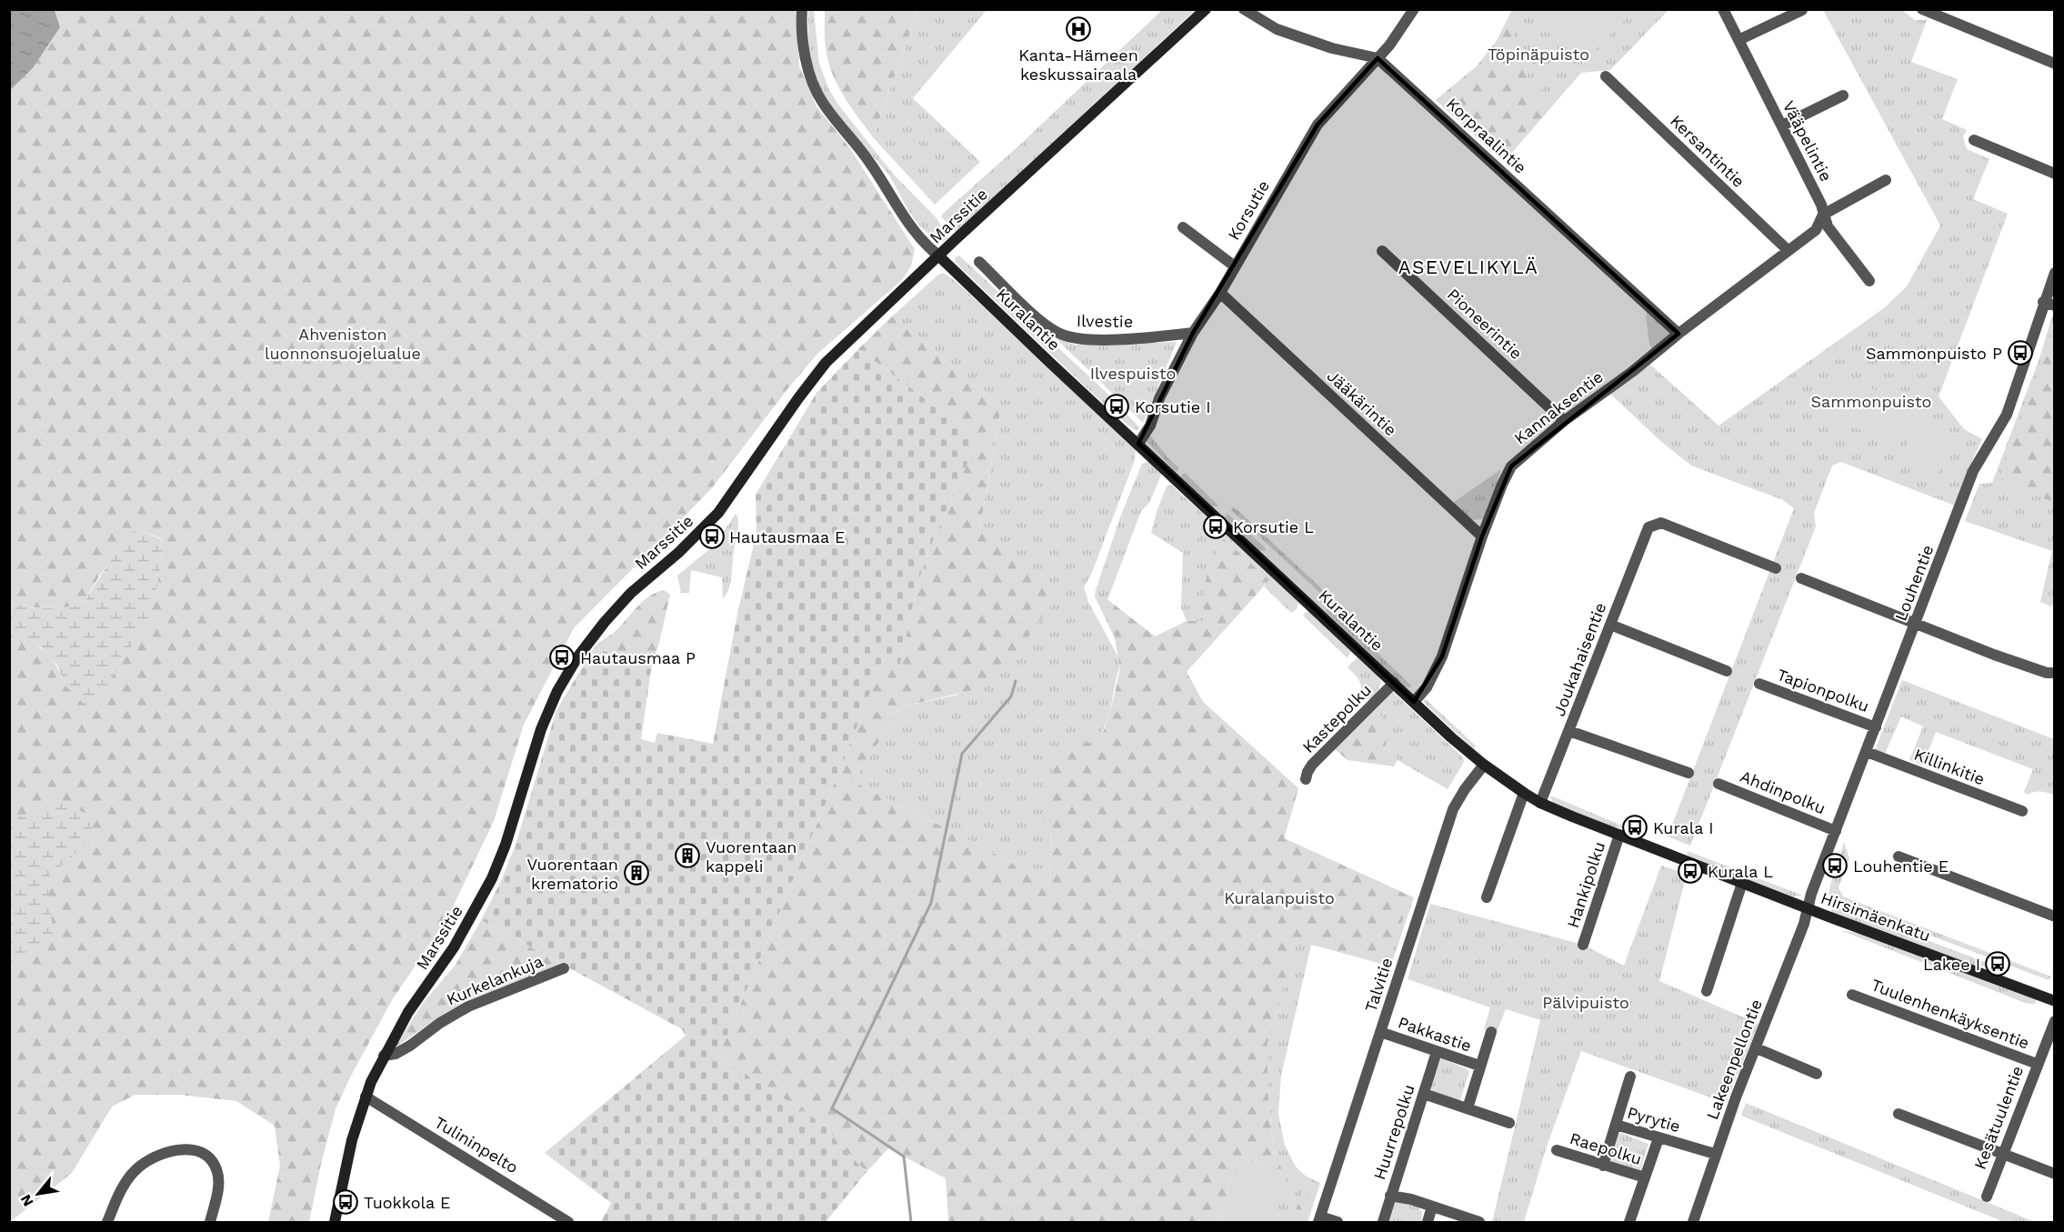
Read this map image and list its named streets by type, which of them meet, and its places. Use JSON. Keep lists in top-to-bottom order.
{
  "streets": {
    "main road": ["Marssitie", "Kuralantie", "Hirsimäenkatu"],
    "street": [
      "Korpraalintie",
      "Vääpelintie",
      "Kersantintie",
      "Korsutie",
      "Ilvestie",
      "Pioneerintie",
      "Jääkärintie",
      "Kannaksentie",
      "Louhentie",
      "Joukahaisentie",
      "Tapionpolku",
      "Kastepolku",
      "Killinkitie",
      "Ahdinpolku",
      "Hankipolku",
      "Kurkelankuja",
      "Talvitie",
      "Tuulenhenkäyksentie",
      "Pakkastie",
      "Lakeenpellontie",
      "Kesätuulentie",
      "Pyrytie",
      "Huurrepolku",
      "Tulininpelto",
      "Raepolku"
    ]
  },
  "crossings": [
    ["Korpraalintie", "Korsutie"],
    ["Korpraalintie", "Kannaksentie"],
    ["Vääpelintie", "Kannaksentie"],
    ["Kersantintie", "Kannaksentie"],
    ["Korsutie", "Kuralantie"],
    ["Korsutie", "Ilvestie"],
    ["Korsutie", "Jääkärintie"],
    ["Marssitie", "Kuralantie"],
    ["Marssitie", "Kurkelankuja"],
    ["Marssitie", "Tulininpelto"],
    ["Kuralantie", "Kannaksentie"],
    ["Kuralantie", "Louhentie"],
    ["Kuralantie", "Joukahaisentie"],
    ["Kuralantie", "Kastepolku"],
    ["Kuralantie", "Hankipolku"],
    ["Kuralantie", "Hirsimäenkatu"],
    ["Kuralantie", "Talvitie"],
    ["Kuralantie", "Lakeenpellontie"],
    ["Pioneerintie", "Kannaksentie"],
    ["Jääkärintie", "Kannaksentie"],
    ["Louhentie", "Tapionpolku"],
    ["Louhentie", "Killinkitie"],
    ["Louhentie", "Ahdinpolku"],
    ["Louhentie", "Hirsimäenkatu"],
    ["Louhentie", "Lakeenpellontie"],
    ["Hirsimäenkatu", "Lakeenpellontie"],
    ["Talvitie", "Pakkastie"],
    ["Tuulenhenkäyksentie", "Kesätuulentie"],
    ["Pakkastie", "Huurrepolku"],
    ["Lakeenpellontie", "Pyrytie"]
  ],
  "districts": ["ASEVELIKYLÄ"],
  "parks": [
    "Töpinäpuisto",
    "Ahveniston luonnonsuojelualue",
    "Ilvespuisto",
    "Sammonpuisto",
    "Kuralanpuisto",
    "Pälvipuisto"
  ],
  "places": {
    "hospital": ["Kanta-Hämeen keskussairaala"],
    "bus stop": [
      "Sammonpuisto P",
      "Korsutie I",
      "Korsutie L",
      "Hautausmaa E",
      "Hautausmaa P",
      "Kurala I",
      "Louhentie E",
      "Kurala L",
      "Lakee I",
      "Tuokkola E"
    ],
    "building": ["Vuorentaan kappeli", "Vuorentaan krematorio"]
  },
  "north": "bottom left"
}
